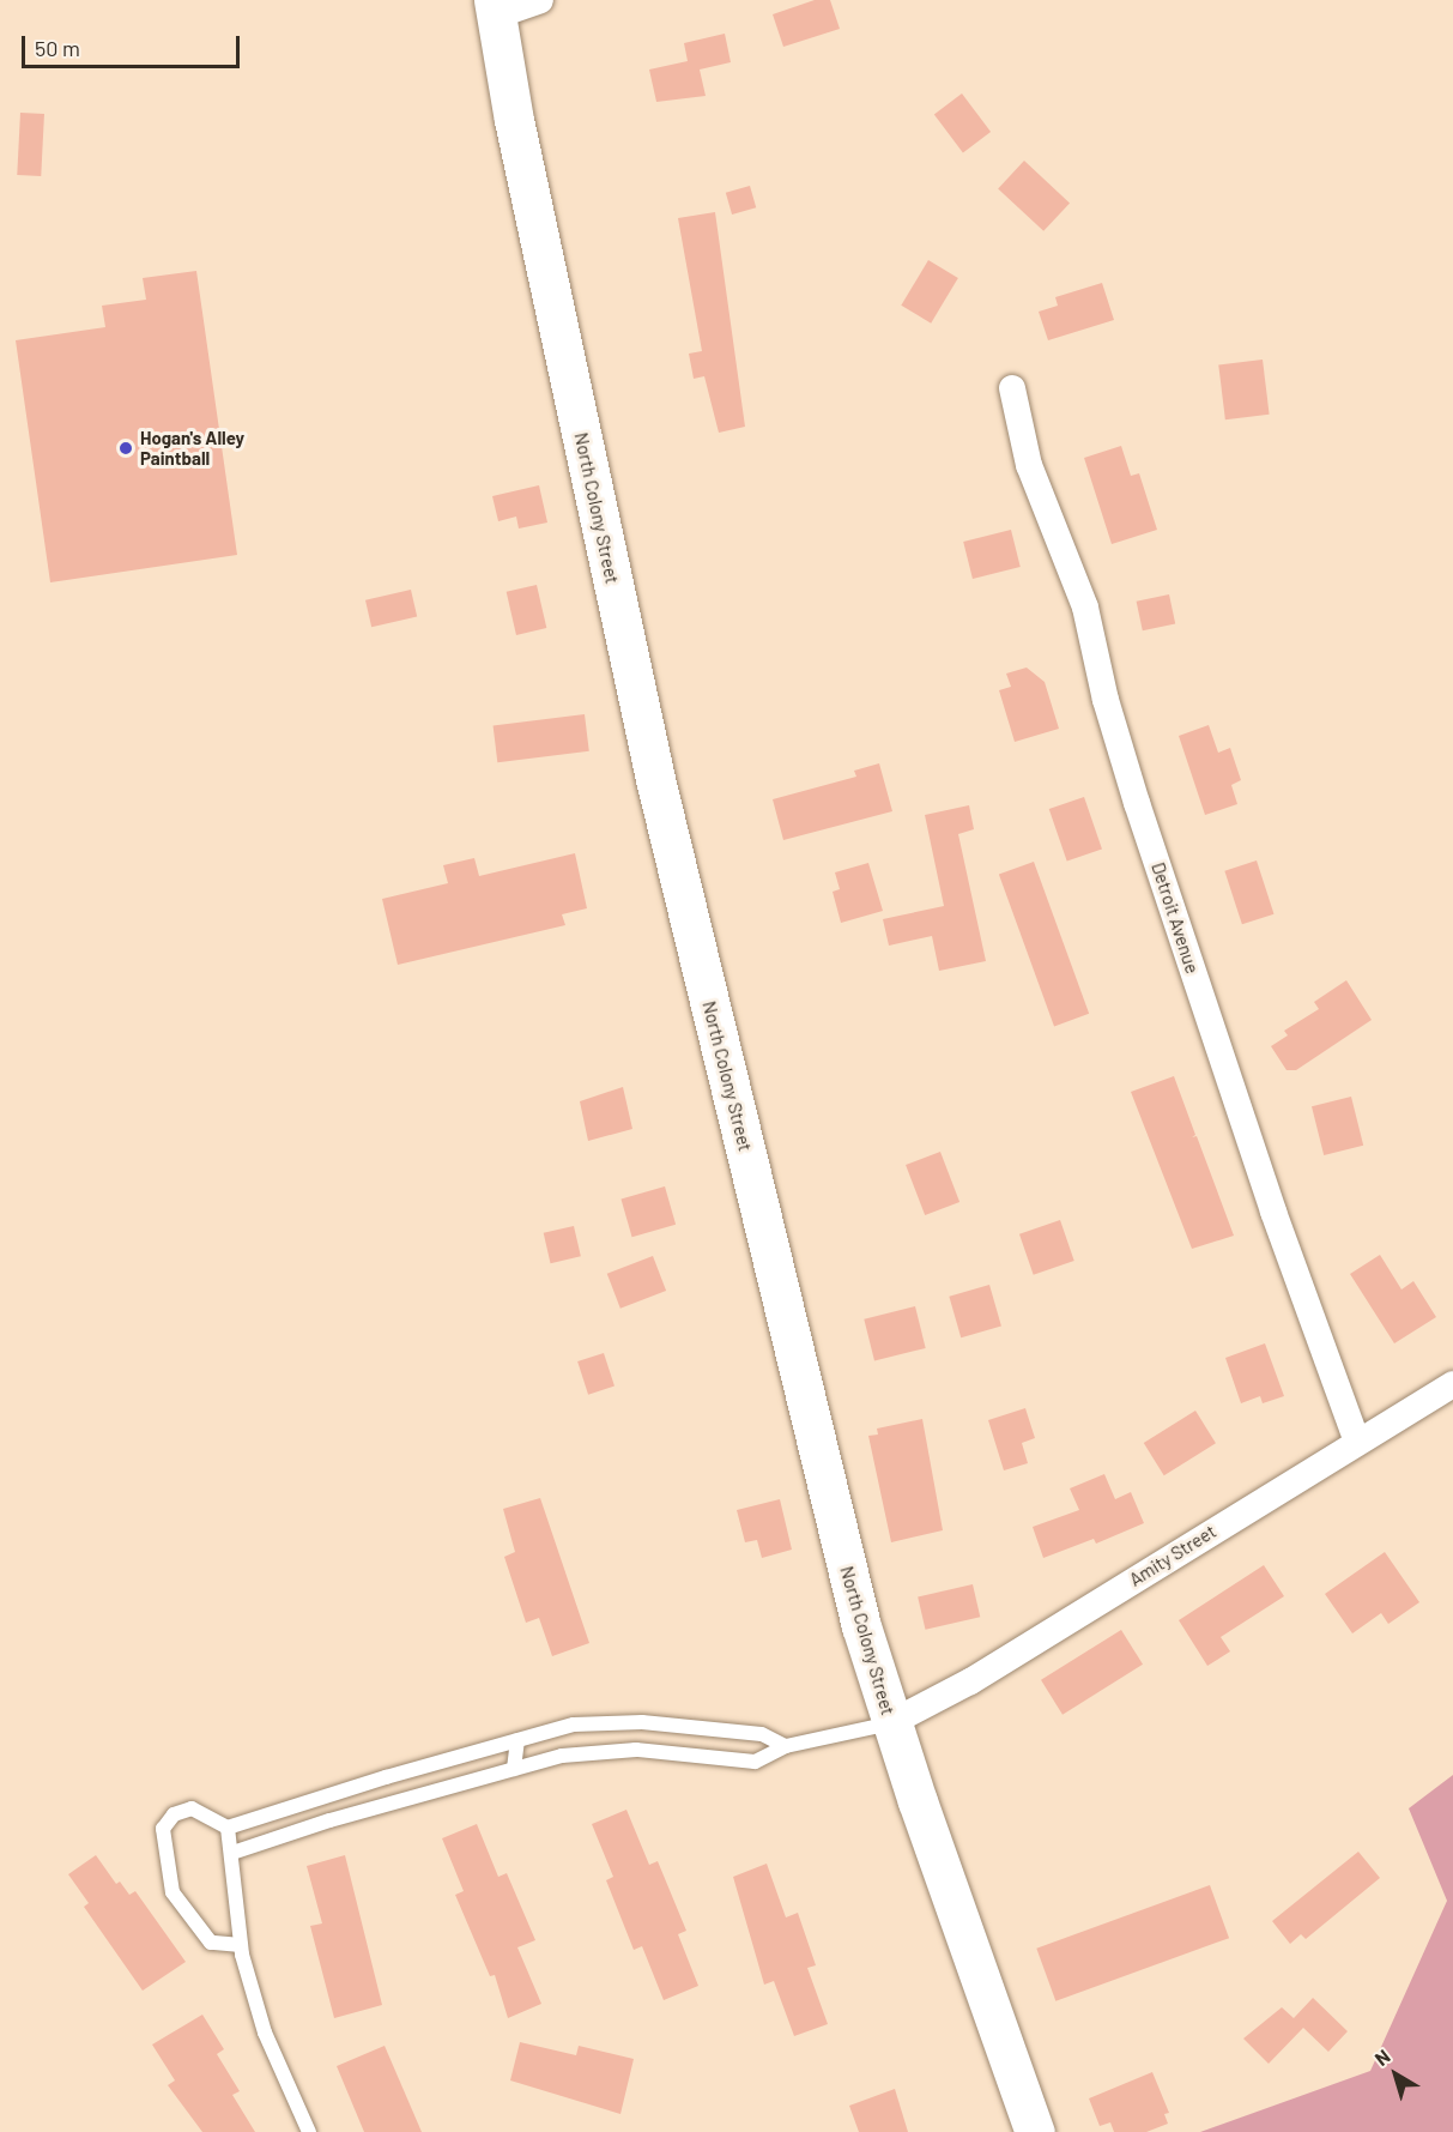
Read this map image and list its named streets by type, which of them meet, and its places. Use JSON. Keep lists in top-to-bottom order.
{
  "streets": {
    "main road": ["North Colony Street"],
    "street": ["Detroit Avenue", "Amity Street"]
  },
  "crossings": [
    ["North Colony Street", "Amity Street"],
    ["Detroit Avenue", "Amity Street"]
  ],
  "places": ["Hogan's Alley Paintball"],
  "scale_bar": "50 m",
  "north": "top left"
}
